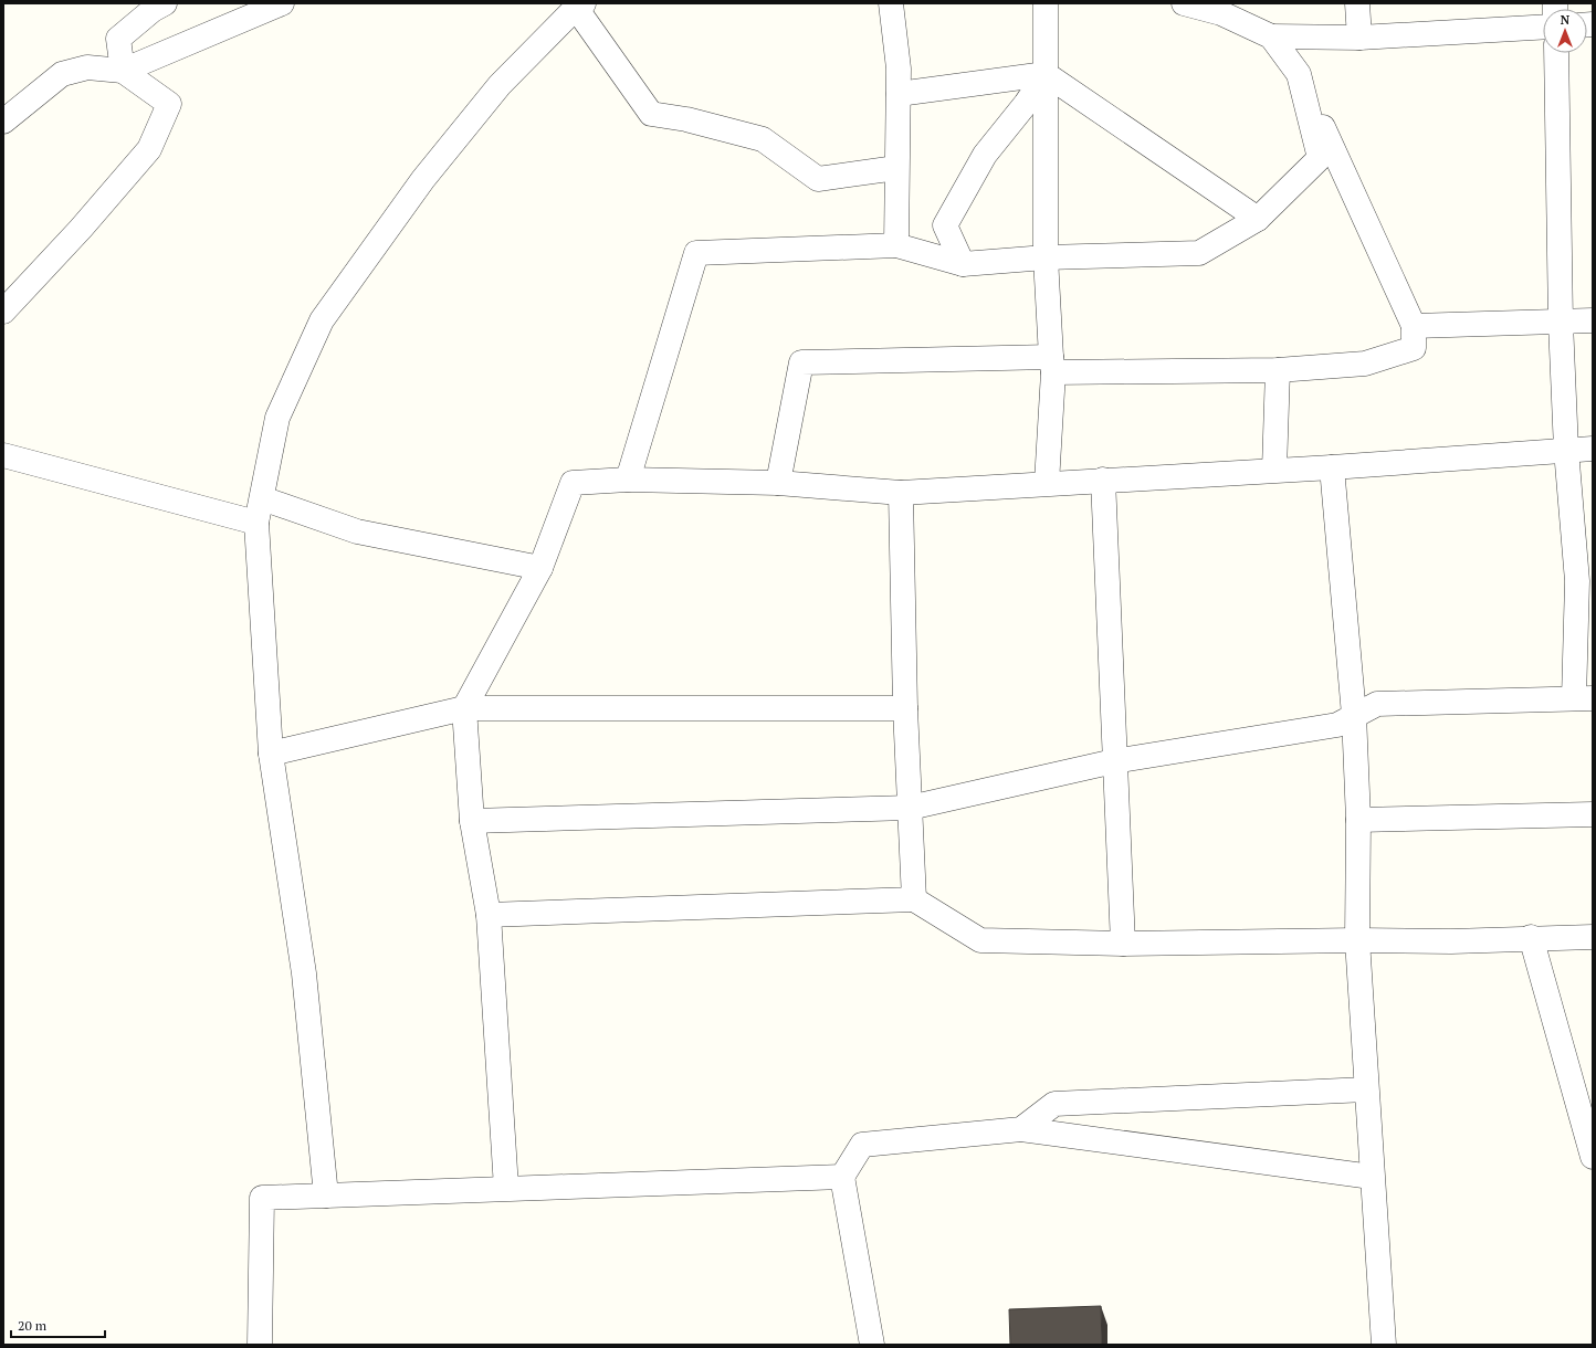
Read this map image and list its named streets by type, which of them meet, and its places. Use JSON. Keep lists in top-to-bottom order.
{
  "scale_bar": "20 m",
  "north": "top"
}
